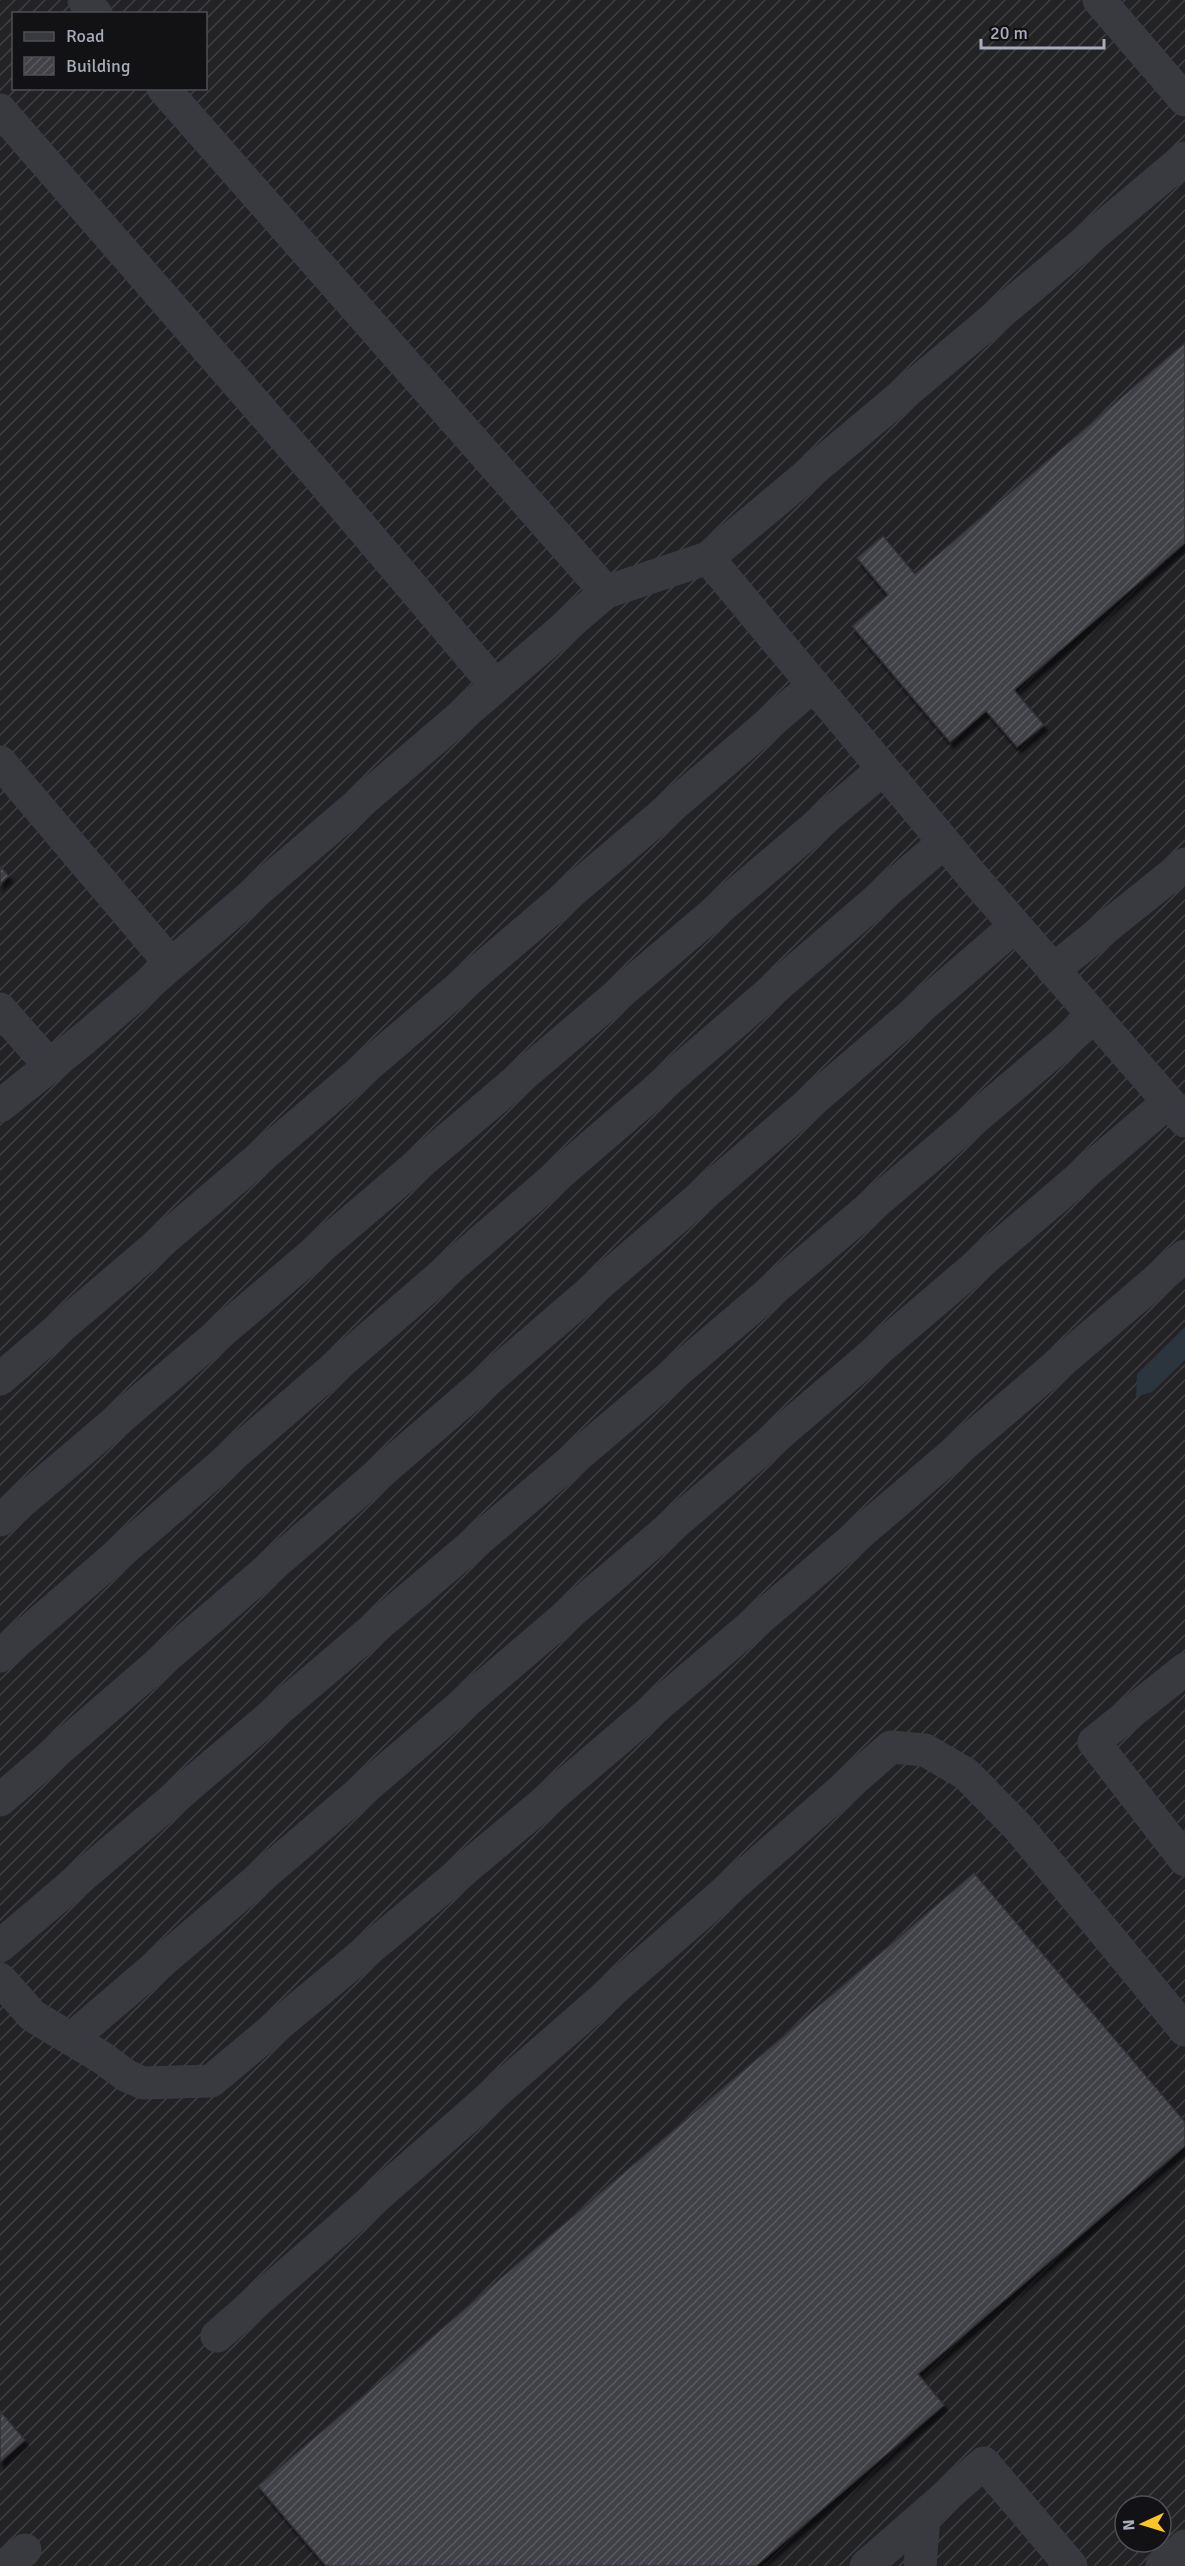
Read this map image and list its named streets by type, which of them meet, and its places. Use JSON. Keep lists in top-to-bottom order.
{
  "legend": ["Road", "Building"],
  "scale_bar": "20 m",
  "north": "left"
}
